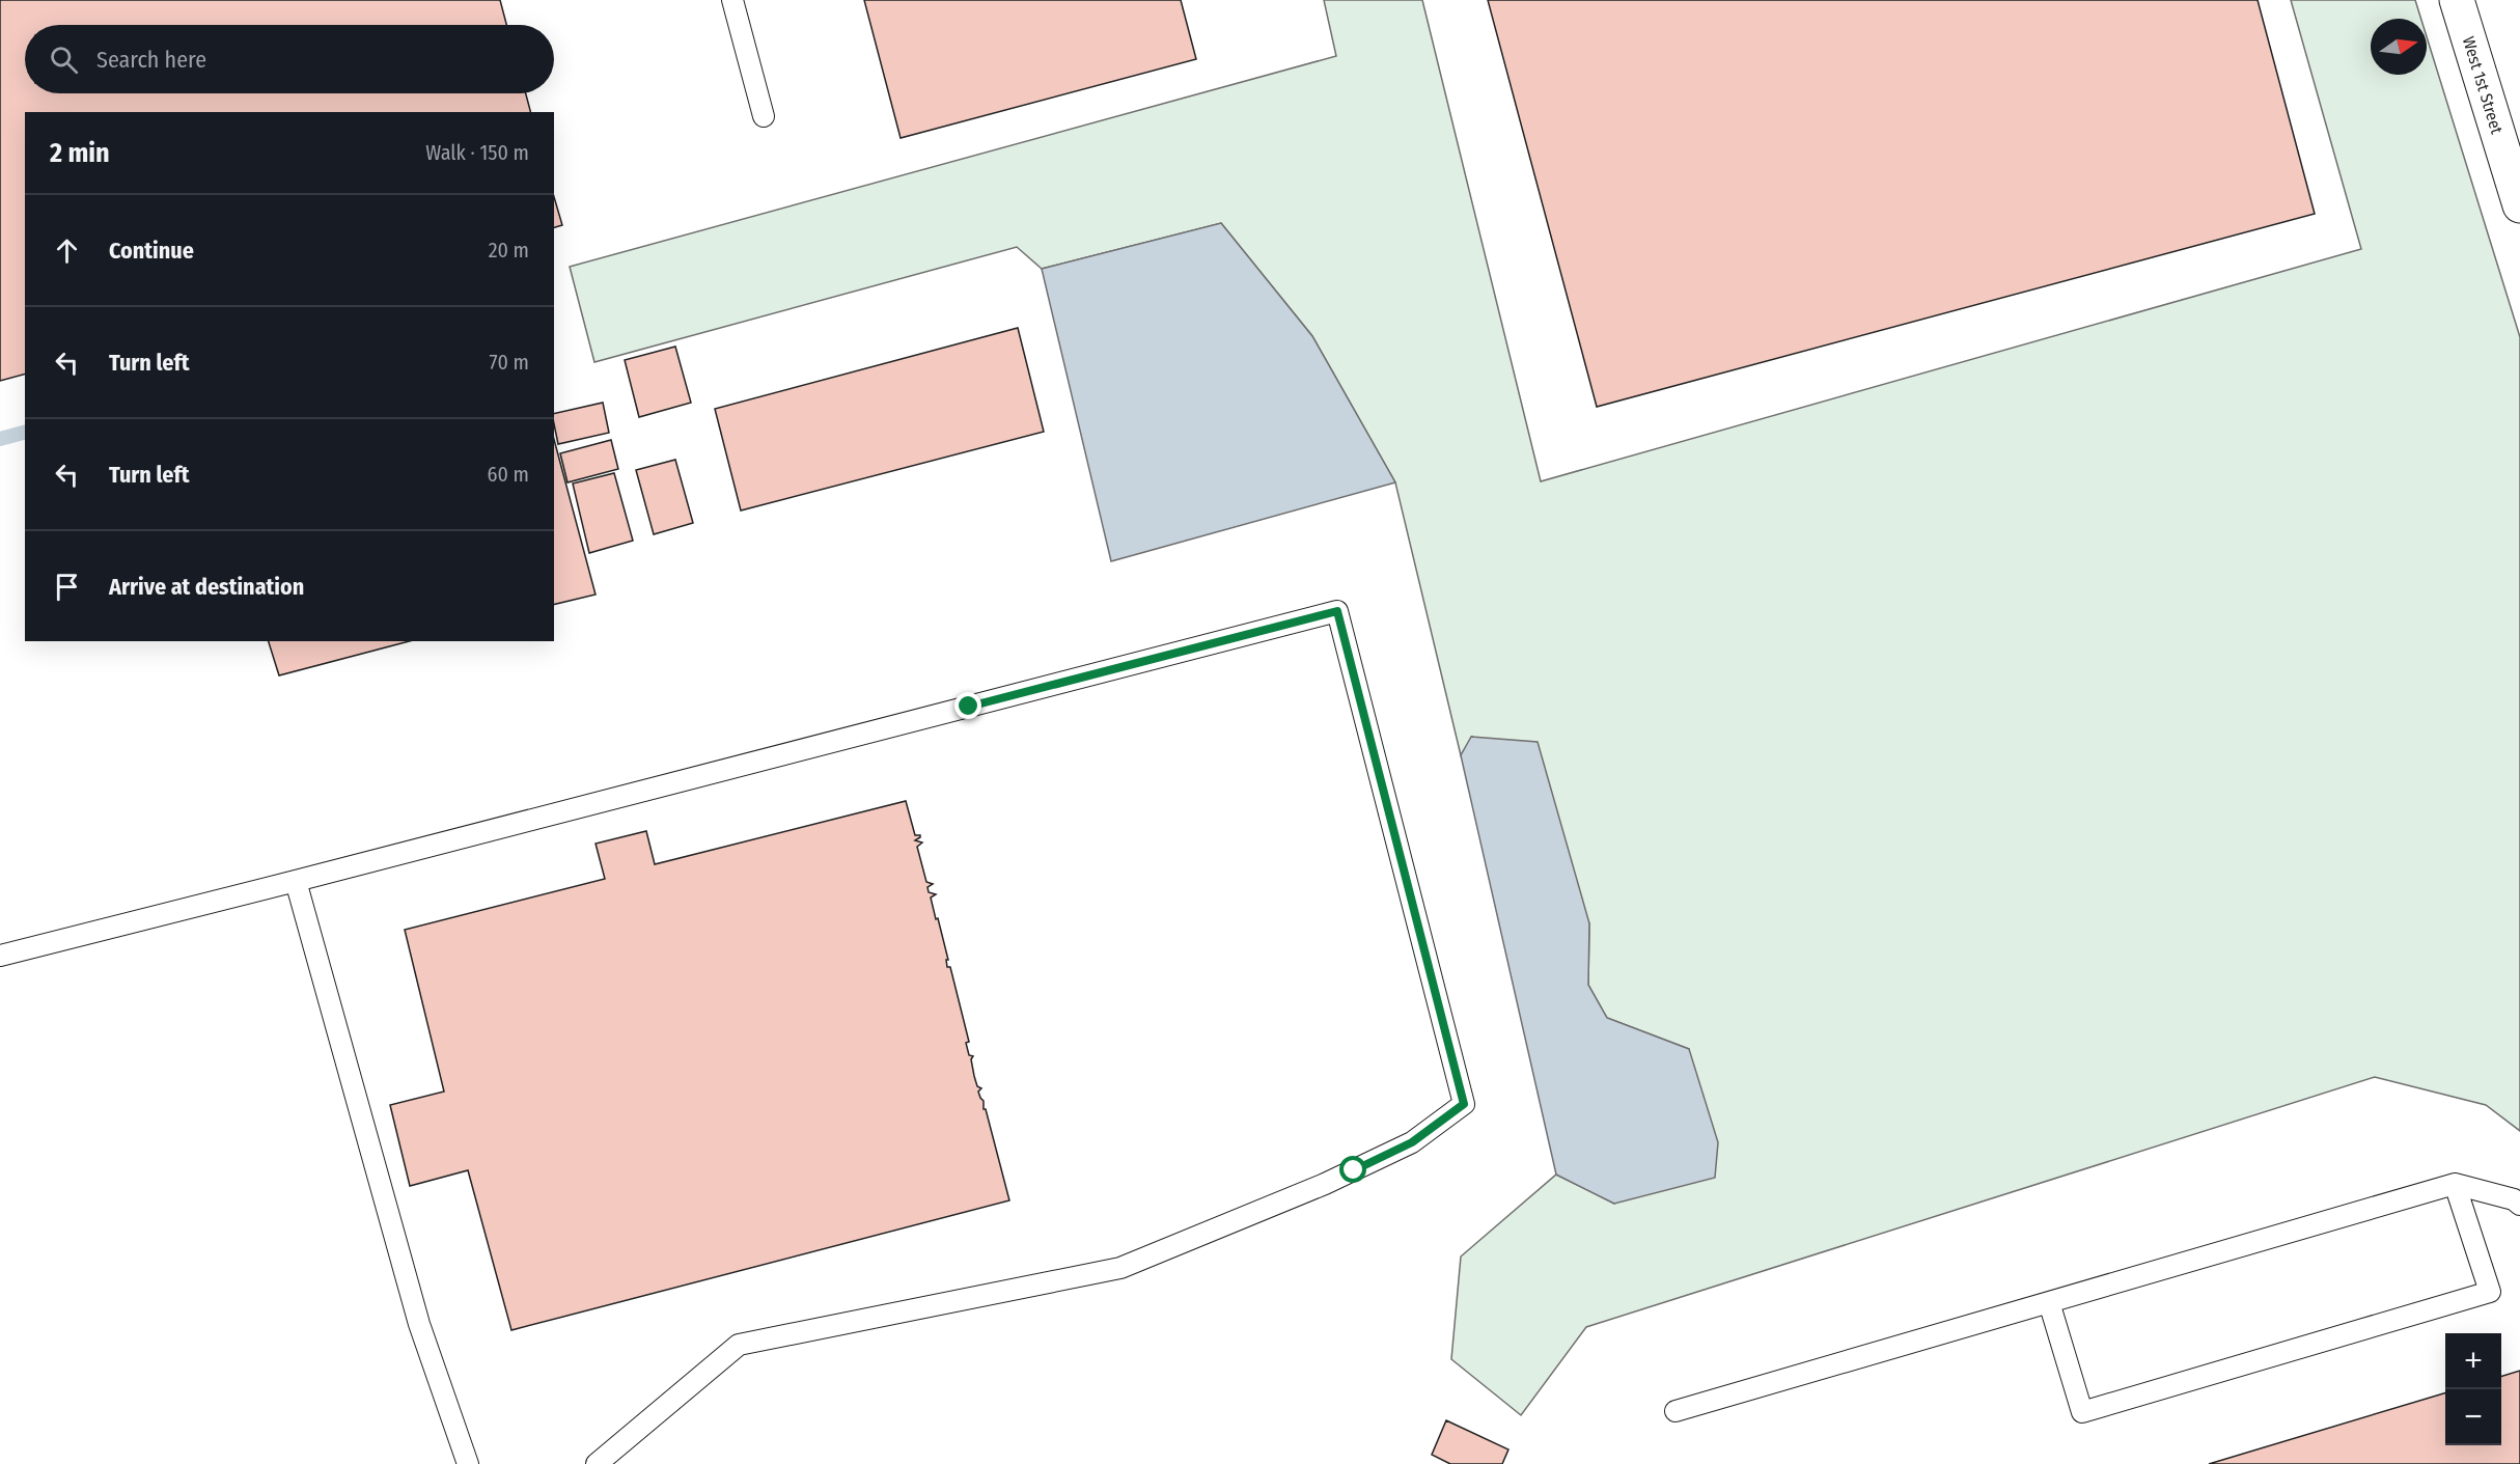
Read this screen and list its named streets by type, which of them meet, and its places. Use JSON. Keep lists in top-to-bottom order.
{
  "streets": {
    "street": ["West 1st Street"]
  },
  "north": "right",
  "page": {
    "search": "Search here",
    "heading": ["2 min", "Walk · 150 m"],
    "list": [
      ["Continue", "20 m"],
      ["Turn left", "70 m"],
      ["Turn left", "60 m"],
      "Arrive at destination"
    ],
    "map_buttons": ["+", "−"]
  }
}
